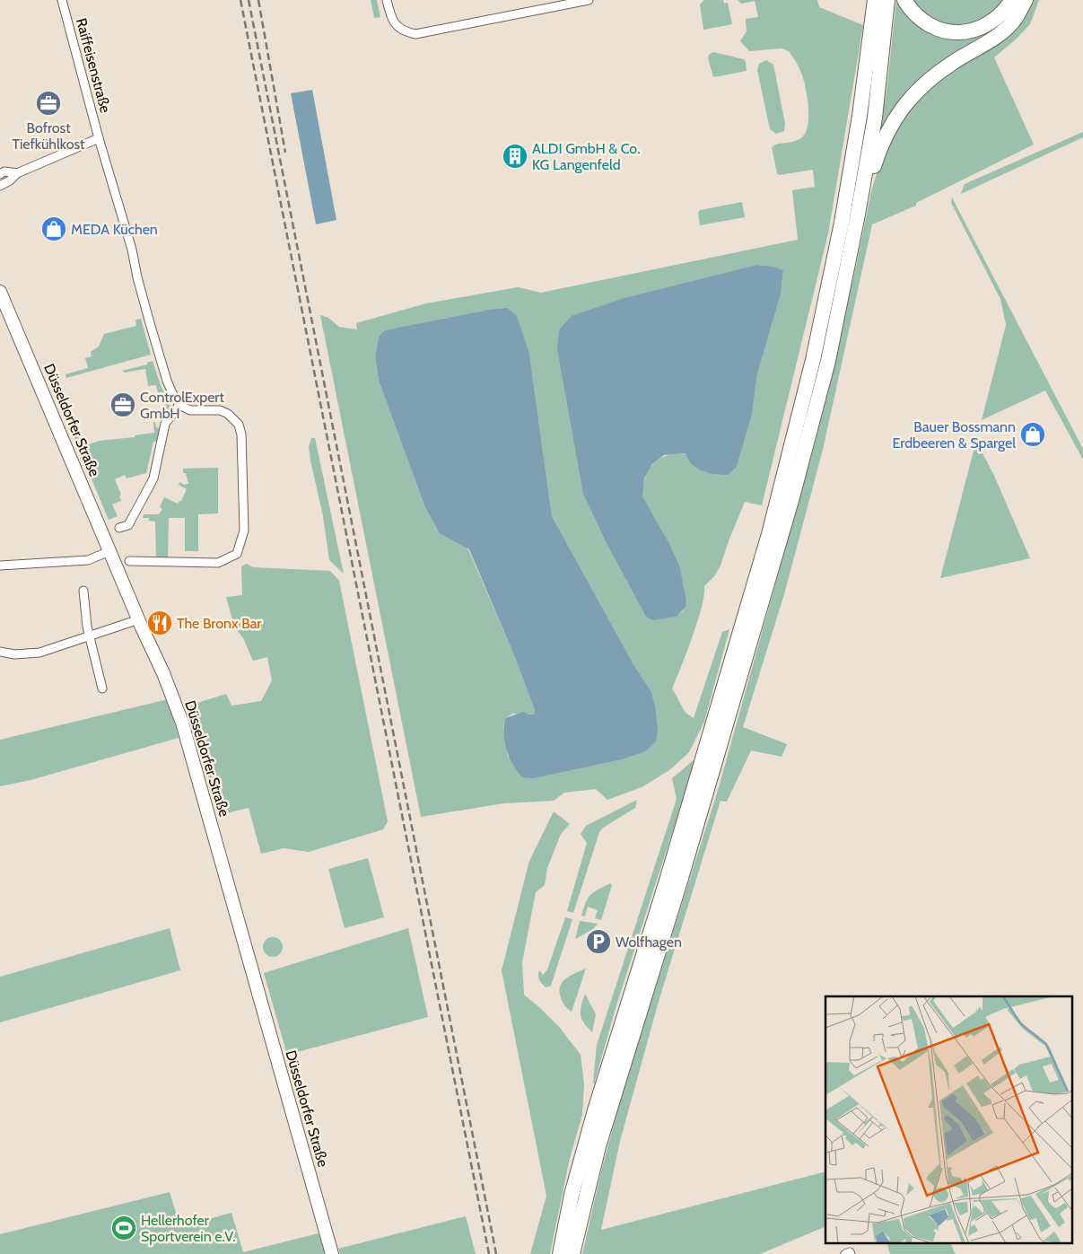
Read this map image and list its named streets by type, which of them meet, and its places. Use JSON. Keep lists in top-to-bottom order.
{
  "streets": {
    "main road": ["Düsseldorfer Straße"],
    "street": ["Raiffeisenstraße"]
  },
  "places": {
    "office": ["Bofrost Tiefkühlkost", "ControlExpert GmbH"],
    "building": ["ALDI GmbH & Co. KG Langenfeld"],
    "shop": ["MEDA Küchen", "Bauer Bossmann Erdbeeren & Spargel"],
    "restaurant": ["The Bronx Bar"],
    "parking": ["Wolfhagen"],
    "sports": ["Hellerhofer Sportverein e.V."]
  }
}
